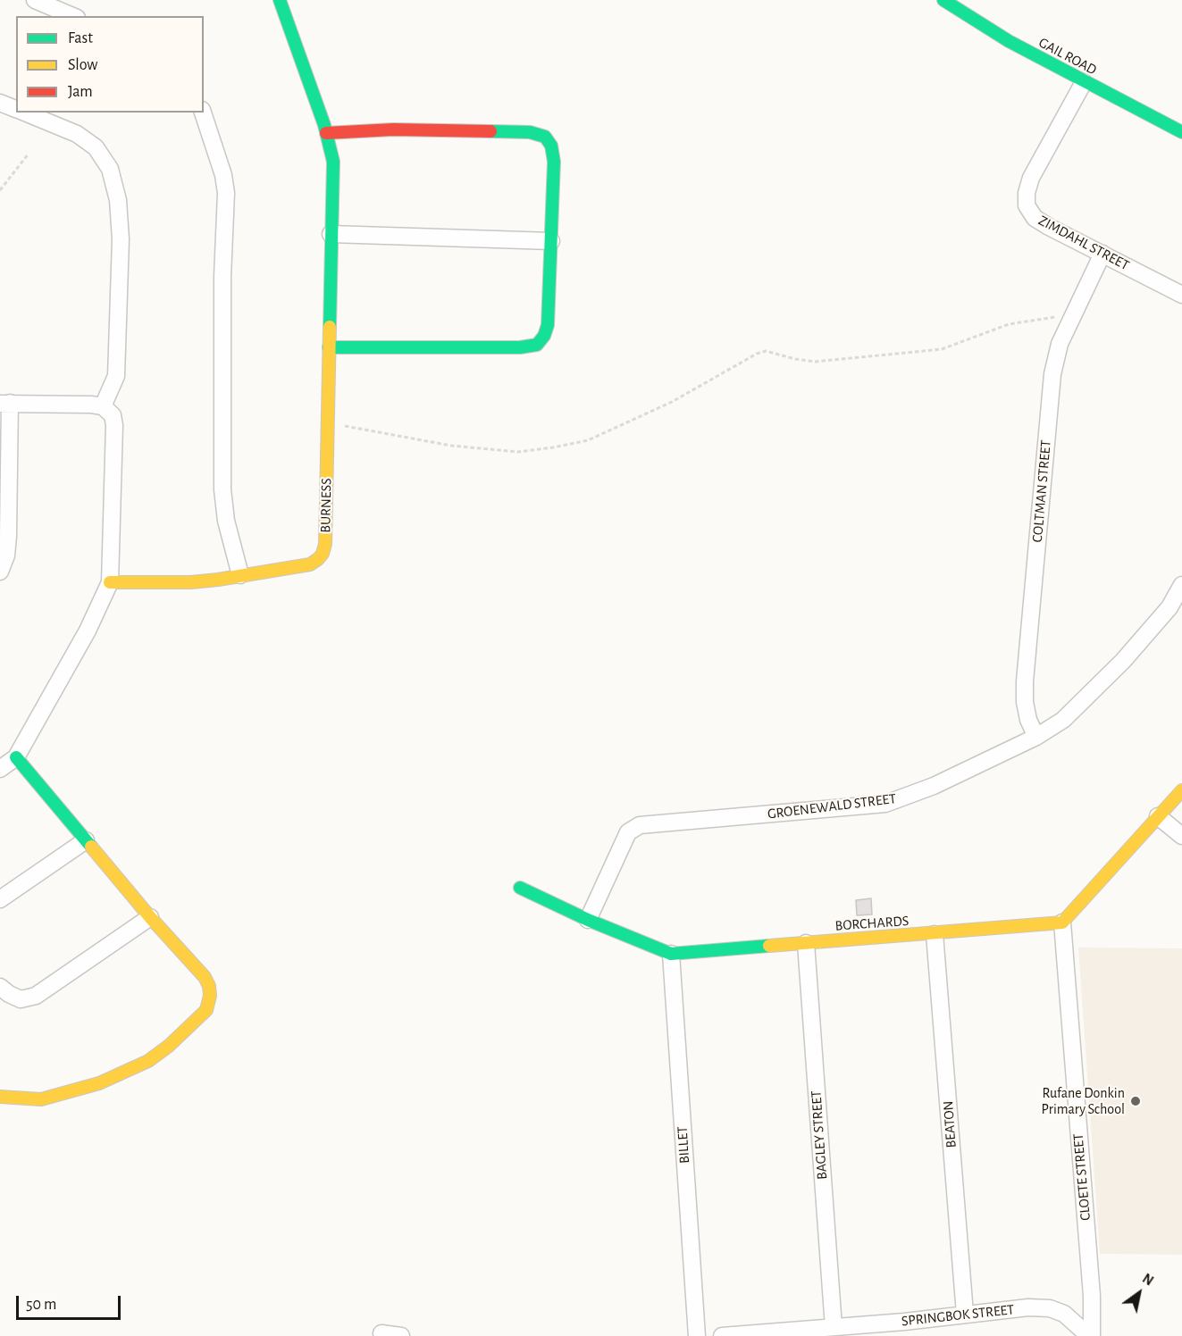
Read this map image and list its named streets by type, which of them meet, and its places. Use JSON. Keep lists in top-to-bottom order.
{
  "streets": {
    "street": [
      "GAIL ROAD",
      "ZIMDAHL STREET",
      "COLTMAN STREET",
      "BURNESS",
      "GROENEWALD STREET",
      "BORCHARDS",
      "BEATON",
      "BAGLEY STREET",
      "BILLET",
      "CLOETE STREET",
      "SPRINGBOK STREET"
    ]
  },
  "crossings": [
    ["GAIL ROAD", "ZIMDAHL STREET"],
    ["ZIMDAHL STREET", "COLTMAN STREET"],
    ["COLTMAN STREET", "GROENEWALD STREET"],
    ["GROENEWALD STREET", "BORCHARDS"],
    ["BORCHARDS", "BEATON"],
    ["BORCHARDS", "BAGLEY STREET"],
    ["BORCHARDS", "BILLET"],
    ["BORCHARDS", "CLOETE STREET"],
    ["BEATON", "SPRINGBOK STREET"],
    ["BAGLEY STREET", "SPRINGBOK STREET"],
    ["CLOETE STREET", "SPRINGBOK STREET"]
  ],
  "places": ["Rufane Donkin Primary School"],
  "legend": ["Fast", "Slow", "Jam"],
  "scale_bar": "50 m",
  "north": "top right"
}
